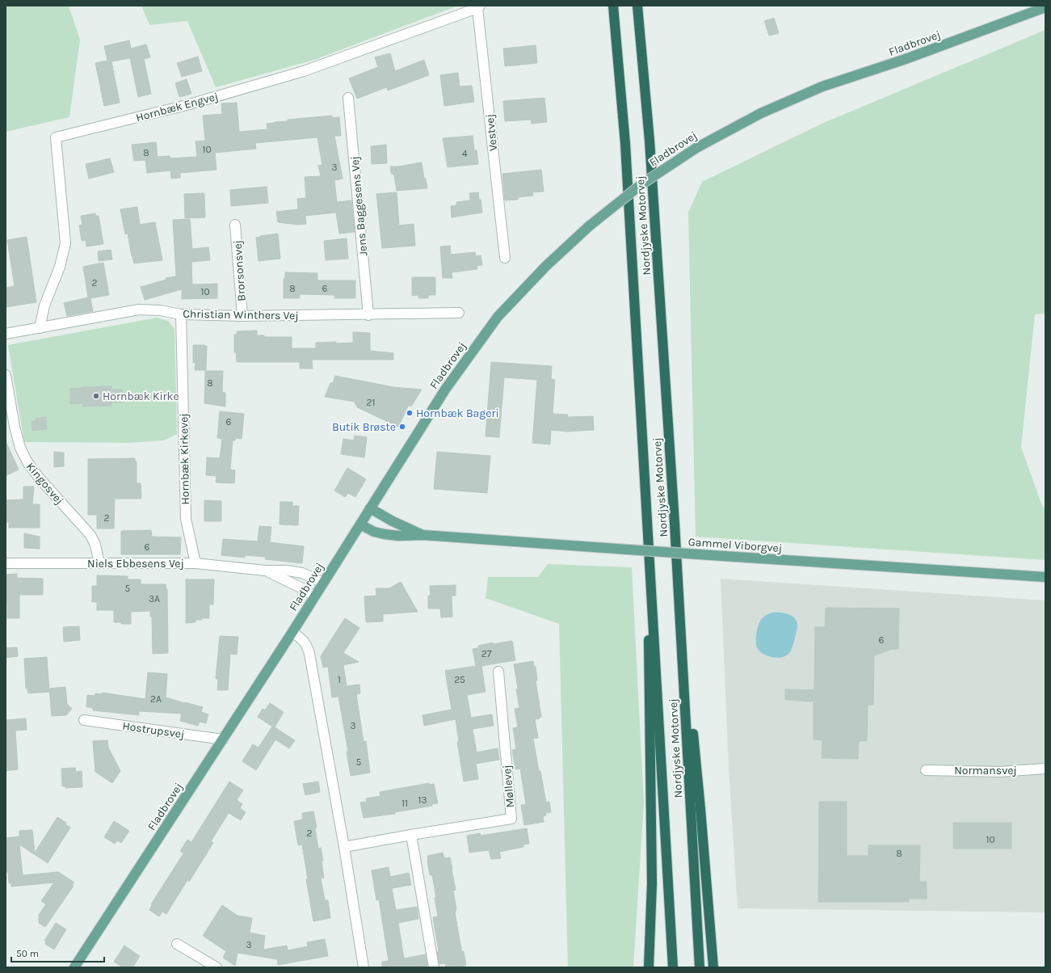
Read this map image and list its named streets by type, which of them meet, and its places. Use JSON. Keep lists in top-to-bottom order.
{
  "streets": {
    "highway": ["Nordjyske Motorvej"],
    "main road": ["Fladbrovej", "Gammel Viborgvej"],
    "street": [
      "Hornbæk Engvej",
      "Vestvej",
      "Jens Baggesens Vej",
      "Brorsonsvej",
      "Christian Winthers Vej",
      "Hornbæk Kirkevej",
      "Kingosvej",
      "Niels Ebbesens Vej",
      "Hostrupsvej",
      "Normansvej",
      "Møllevej"
    ]
  },
  "crossings": [
    ["Fladbrovej", "Gammel Viborgvej"],
    ["Fladbrovej", "Niels Ebbesens Vej"],
    ["Fladbrovej", "Hostrupsvej"],
    ["Hornbæk Engvej", "Vestvej"],
    ["Hornbæk Engvej", "Christian Winthers Vej"],
    ["Jens Baggesens Vej", "Christian Winthers Vej"],
    ["Brorsonsvej", "Christian Winthers Vej"],
    ["Christian Winthers Vej", "Hornbæk Kirkevej"],
    ["Hornbæk Kirkevej", "Niels Ebbesens Vej"],
    ["Kingosvej", "Niels Ebbesens Vej"]
  ],
  "places": ["Hornbæk Kirke", "Hornbæk Bageri", "Butik Brøste"],
  "house_numbers": [
    "10",
    "8",
    "4",
    "3",
    "2",
    "8",
    "6",
    "10",
    "8",
    "21",
    "6",
    "2",
    "6",
    "5",
    "3A",
    "6",
    "27",
    "1",
    "25",
    "2A",
    "3",
    "5",
    "13",
    "11",
    "2",
    "10",
    "8",
    "3"
  ],
  "scale_bar": "50 m"
}
